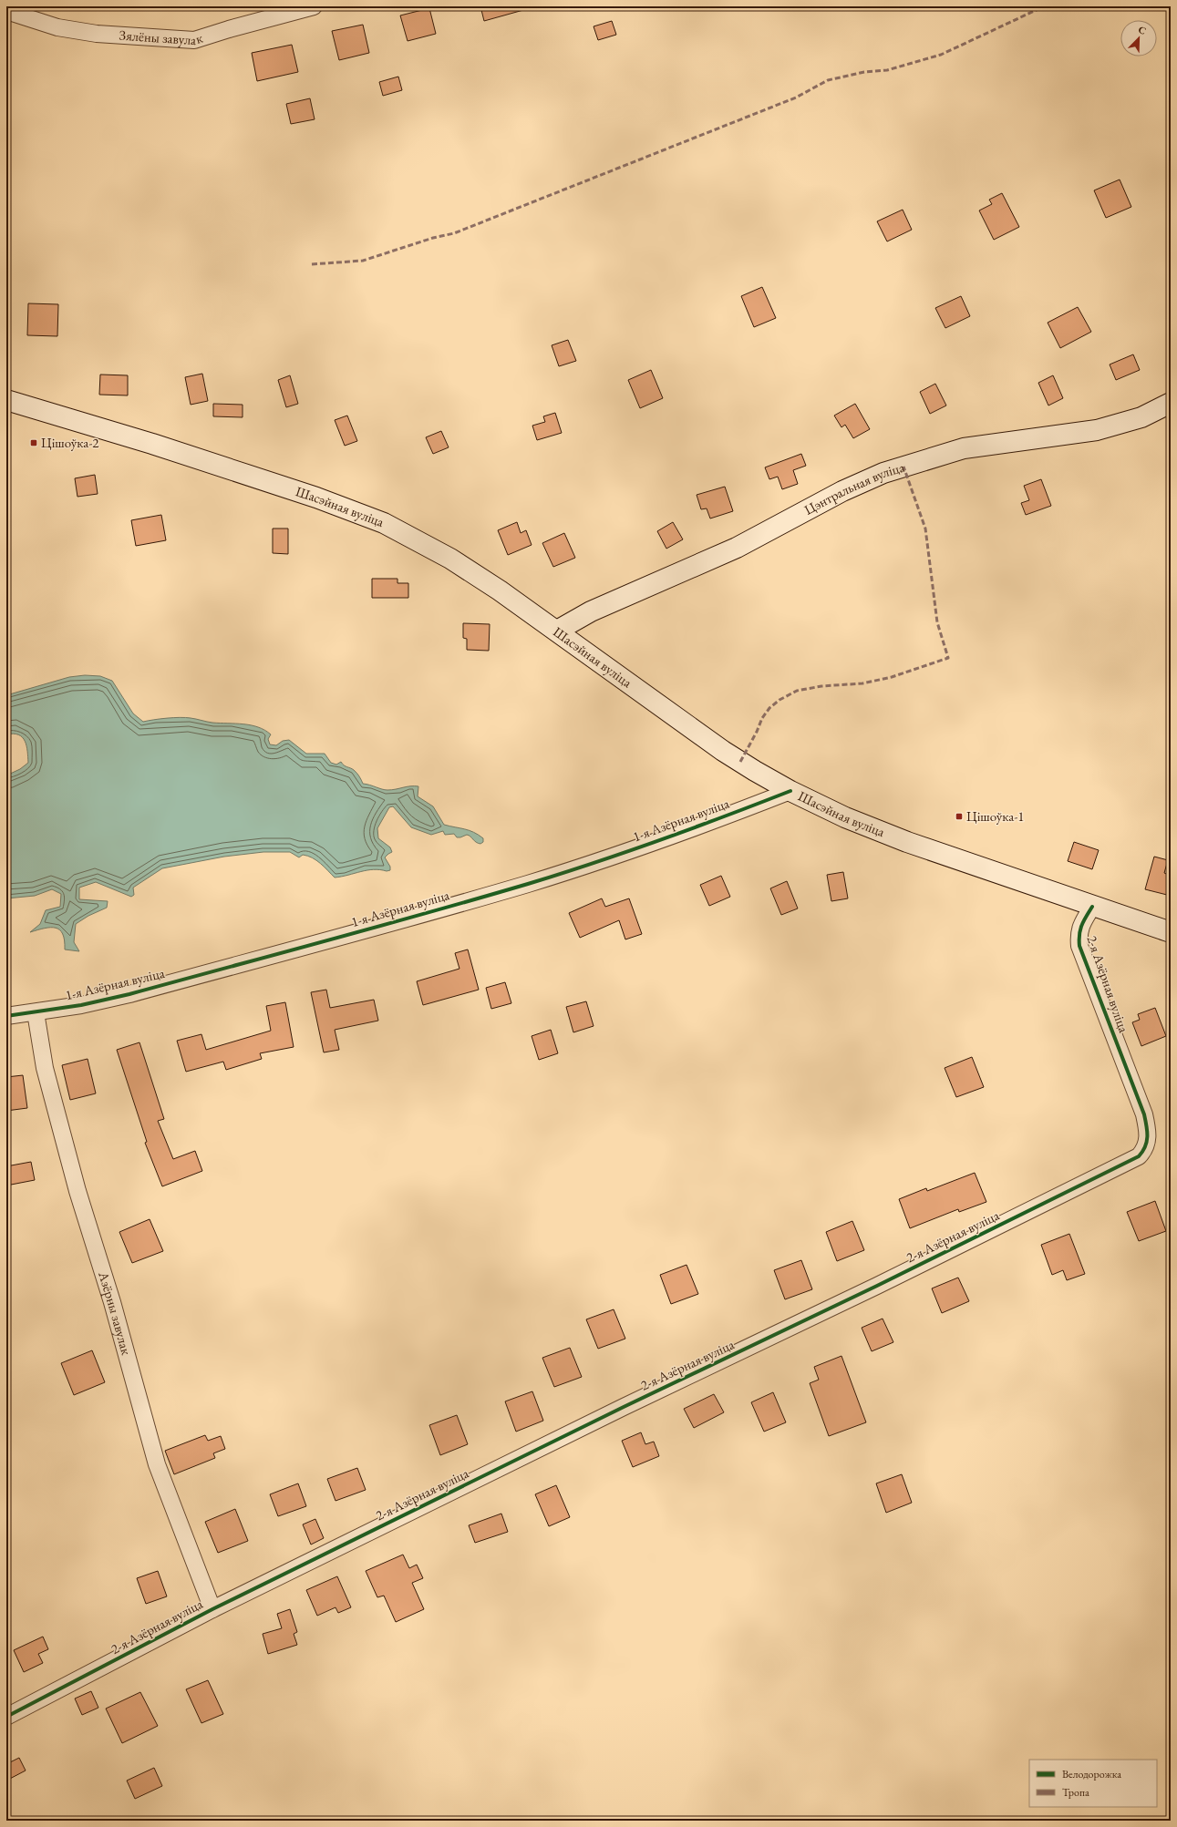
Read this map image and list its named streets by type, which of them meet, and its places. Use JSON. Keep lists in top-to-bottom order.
{
  "streets": {
    "main road": ["Цэнтральная вуліца", "Шасэйная вуліца"],
    "street": [
      "Зялёны завулак",
      "1-я Азёрная вуліца",
      "2-я Азёрная вуліца",
      "Азёрны завулак"
    ]
  },
  "crossings": [
    ["Цэнтральная вуліца", "Шасэйная вуліца"],
    ["Шасэйная вуліца", "1-я Азёрная вуліца"],
    ["Шасэйная вуліца", "2-я Азёрная вуліца"],
    ["1-я Азёрная вуліца", "Азёрны завулак"],
    ["2-я Азёрная вуліца", "Азёрны завулак"]
  ],
  "places": {
    "transit": ["Цішоўка-2", "Цішоўка-1"]
  },
  "legend": ["Велодорожка", "Тропа"],
  "north": "top right"
}
